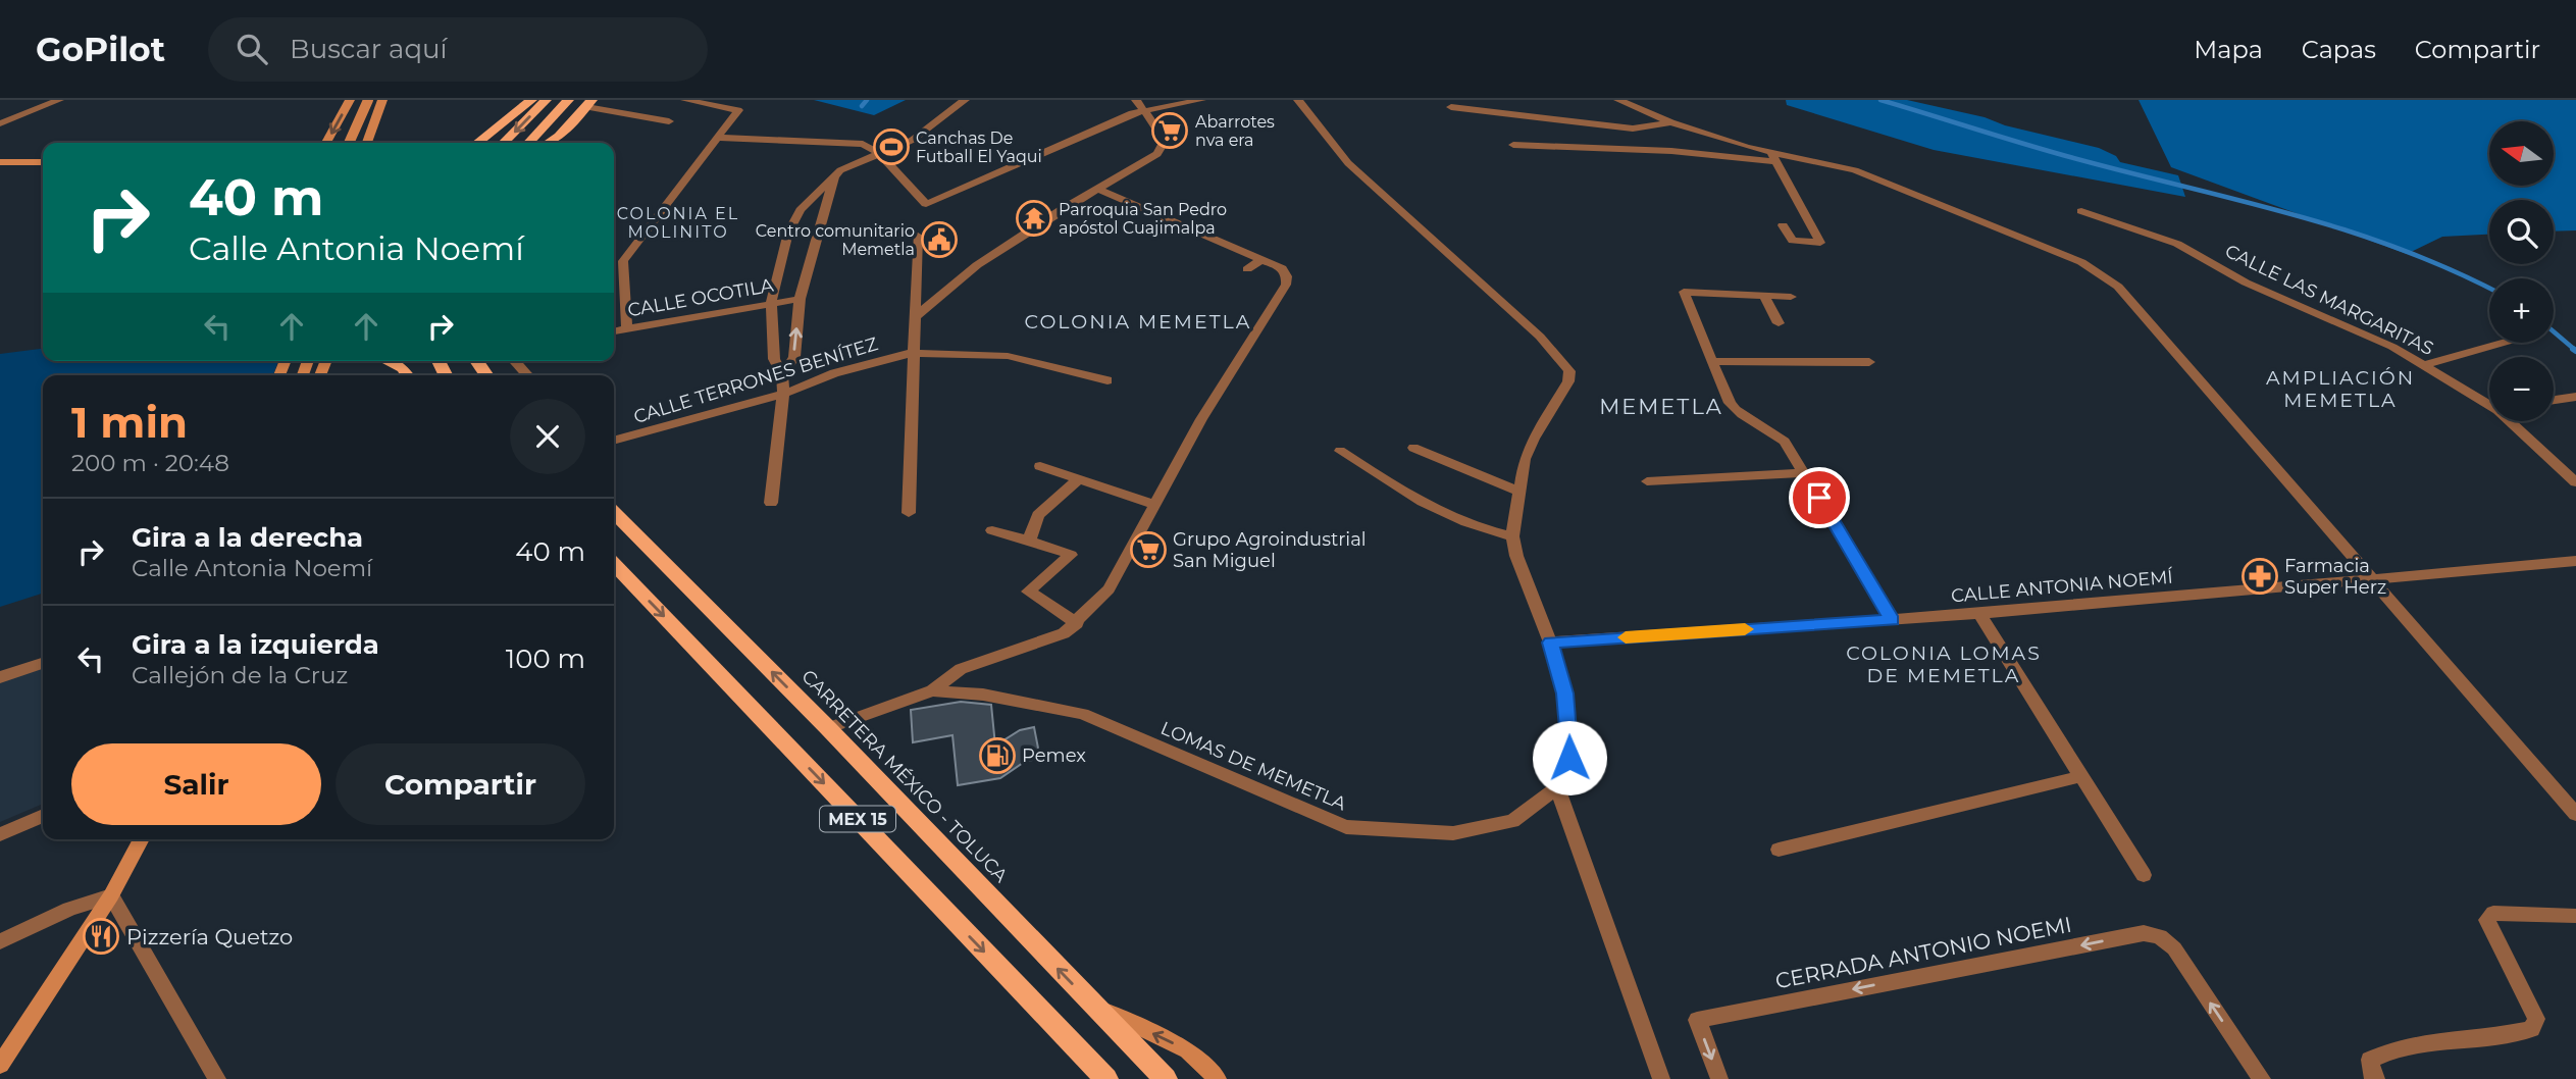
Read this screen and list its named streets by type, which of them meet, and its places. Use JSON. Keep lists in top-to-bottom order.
{
  "streets": {
    "main road": ["CARRETERA MÉXICO - TOLUCA", "MEX 15"],
    "street": [
      "CALLE OCOTILA",
      "CALLE LAS MARGARITAS",
      "CALLE TERRONES BENÍTEZ",
      "CALLE ANTONIA NOEMÍ",
      "LOMAS DE MEMETLA",
      "CERRADA ANTONIO NOEMI"
    ]
  },
  "crossings": [
    ["LOMAS DE MEMETLA", "CARRETERA MÉXICO - TOLUCA"]
  ],
  "districts": [
    "COLONIA EL MOLINITO",
    "COLONIA MEMETLA",
    "AMPLIACIÓN MEMETLA",
    "MEMETLA",
    "COLONIA LOMAS DE MEMETLA"
  ],
  "places": {
    "supermarket": ["Abarrotes nva era", "Grupo Agroindustrial San Miguel"],
    "sports": ["Canchas De Futball El Yaqui"],
    "temple": ["Parroquia San Pedro apóstol Cuajimalpa"],
    "public building": ["Centro comunitario Memetla"],
    "pharmacy": ["Farmacia Super Herz"],
    "fuel station": ["Pemex"],
    "restaurant": ["Pizzería Quetzo"]
  },
  "north": "left",
  "page": {
    "header": "GoPilot",
    "search": "Buscar aquí",
    "nav": ["Mapa", "Capas", "Compartir"],
    "map_buttons": ["+", "−"],
    "turn": ["40 m", "Calle Antonia Noemí"],
    "heading": ["1 min", "200 m · 20:48"],
    "list": [
      {
        "name": "Gira a la derecha",
        "note": "Calle Antonia Noemí",
        "value": "40 m"
      },
      {
        "name": "Gira a la izquierda",
        "note": "Callejón de la Cruz",
        "value": "100 m"
      }
    ],
    "buttons": ["Salir", "Compartir"]
  }
}
